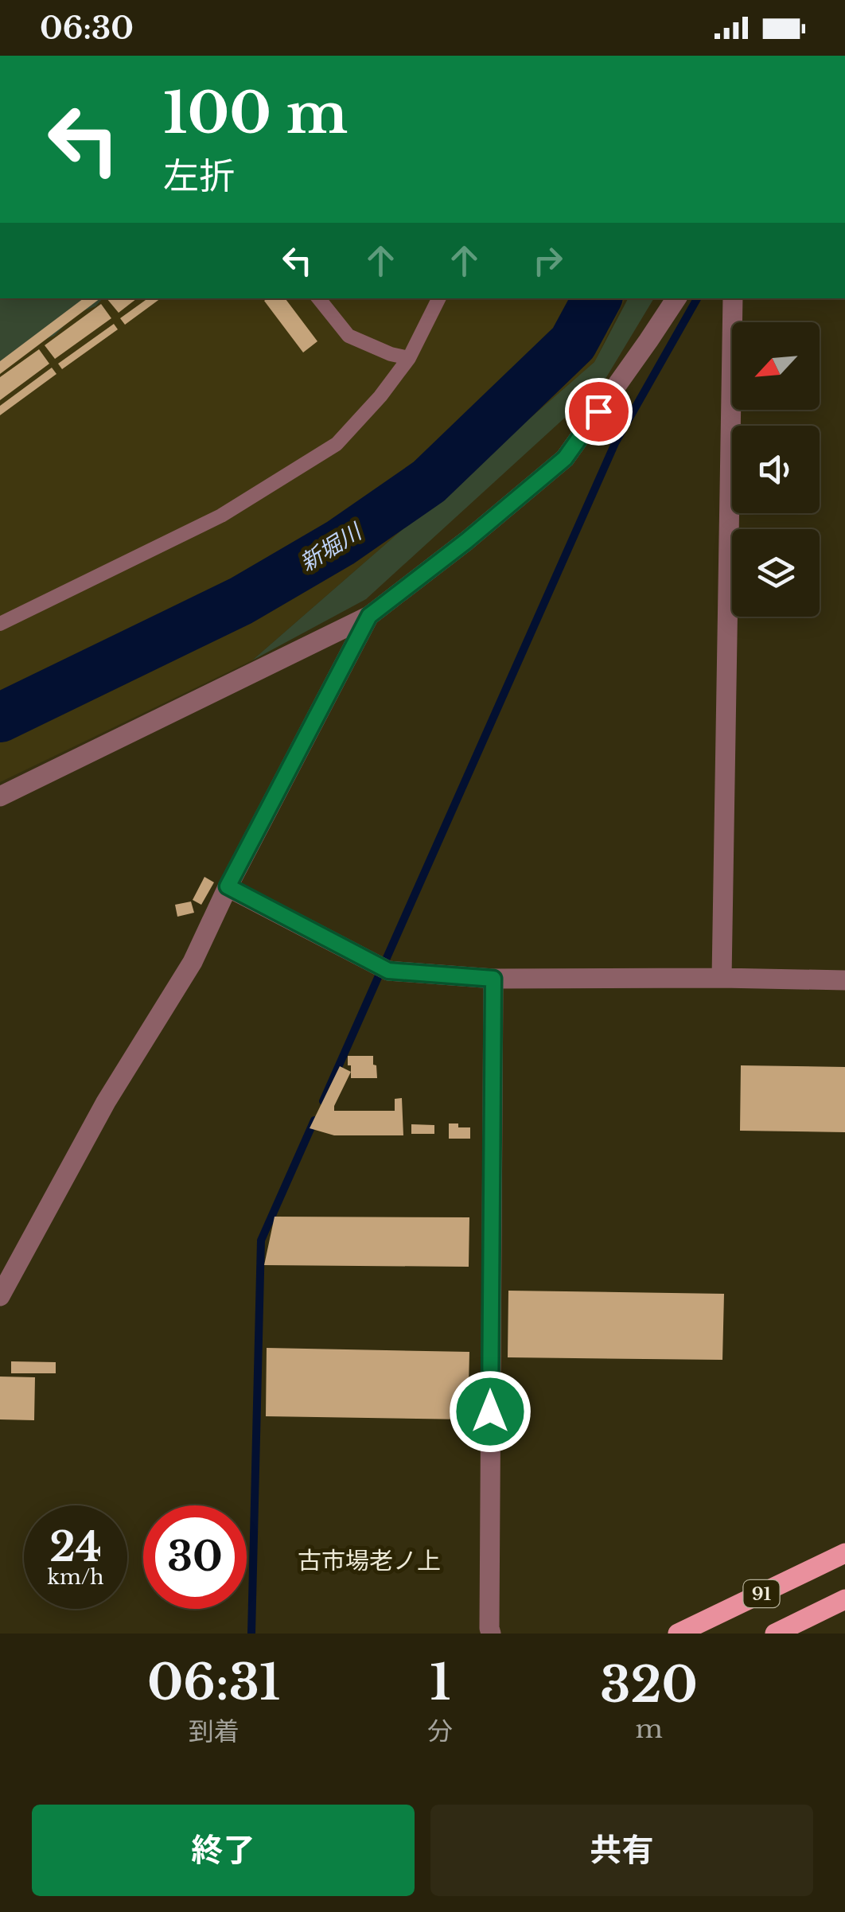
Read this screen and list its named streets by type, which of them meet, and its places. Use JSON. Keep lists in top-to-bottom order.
{
  "streets": {
    "main road": ["91"]
  },
  "districts": ["古市場老ノ上"],
  "water": ["新堀川"],
  "north": "bottom left",
  "page": {
    "status": "06:30",
    "turn": ["100 m", "左折"],
    "speed": "24 km/h",
    "limit": "30",
    "eta": [
      "06:31",
      "到着",
      "1",
      "分",
      "320",
      "m"
    ],
    "buttons": ["終了", "共有"]
  }
}
